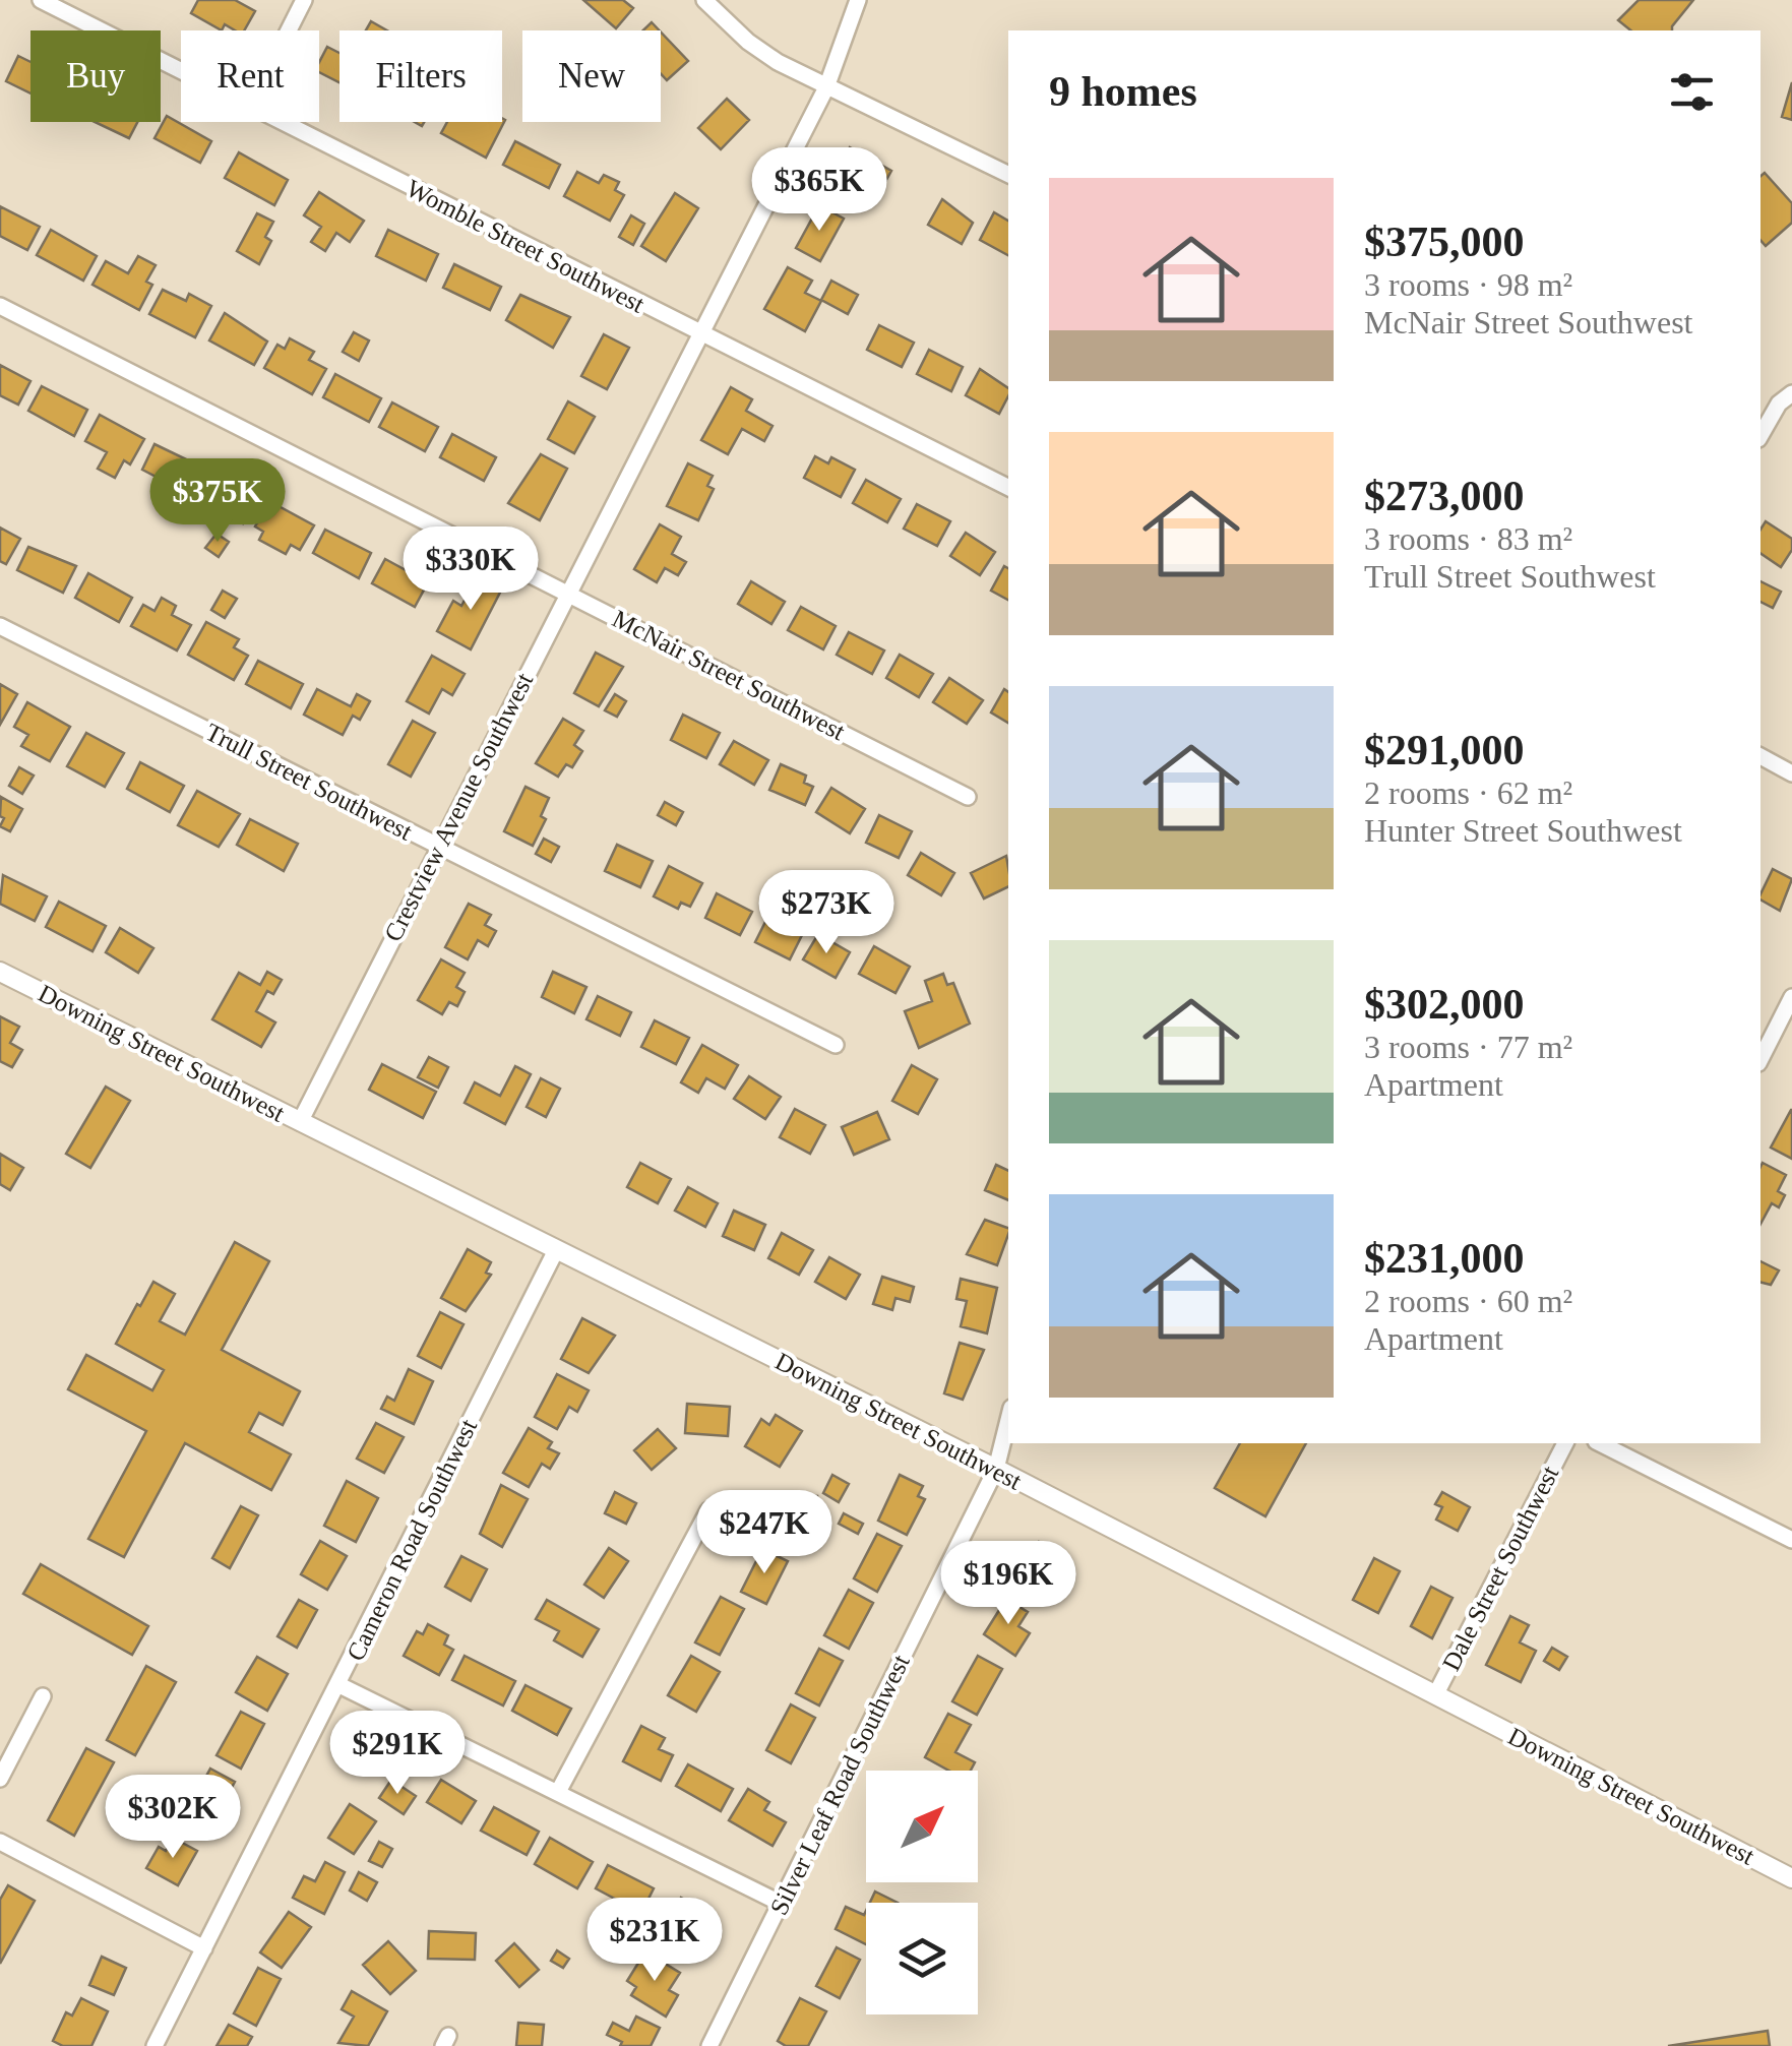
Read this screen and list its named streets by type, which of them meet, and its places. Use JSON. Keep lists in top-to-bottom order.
{
  "streets": {
    "street": [
      "Womble Street Southwest",
      "McNair Street Southwest",
      "Trull Street Southwest",
      "Crestview Avenue Southwest",
      "Downing Street Southwest",
      "Cameron Road Southwest",
      "Dale Street Southwest",
      "Silver Leaf Road Southwest"
    ]
  },
  "crossings": [
    ["Womble Street Southwest", "Crestview Avenue Southwest"],
    ["McNair Street Southwest", "Crestview Avenue Southwest"],
    ["Trull Street Southwest", "Crestview Avenue Southwest"],
    ["Crestview Avenue Southwest", "Downing Street Southwest"],
    ["Downing Street Southwest", "Cameron Road Southwest"],
    ["Downing Street Southwest", "Dale Street Southwest"],
    ["Downing Street Southwest", "Silver Leaf Road Southwest"]
  ],
  "north": "top right",
  "page": {
    "chip": [
      "Buy",
      "Rent",
      "Filters",
      "New"
    ],
    "heading": "9 homes",
    "price": [
      "$365K",
      "$375K",
      "$330K",
      "$273K",
      "$247K",
      "$196K",
      "$291K",
      "$302K",
      "$231K"
    ],
    "list": [
      {
        "name": "$375,000",
        "note": "3 rooms · 98 m² · McNair Street Southwest"
      },
      {
        "name": "$273,000",
        "note": "3 rooms · 83 m² · Trull Street Southwest"
      },
      {
        "name": "$291,000",
        "note": "2 rooms · 62 m² · Hunter Street Southwest"
      },
      {
        "name": "$302,000",
        "note": "3 rooms · 77 m² · Apartment"
      },
      {
        "name": "$231,000",
        "note": "2 rooms · 60 m² · Apartment"
      }
    ]
  }
}
